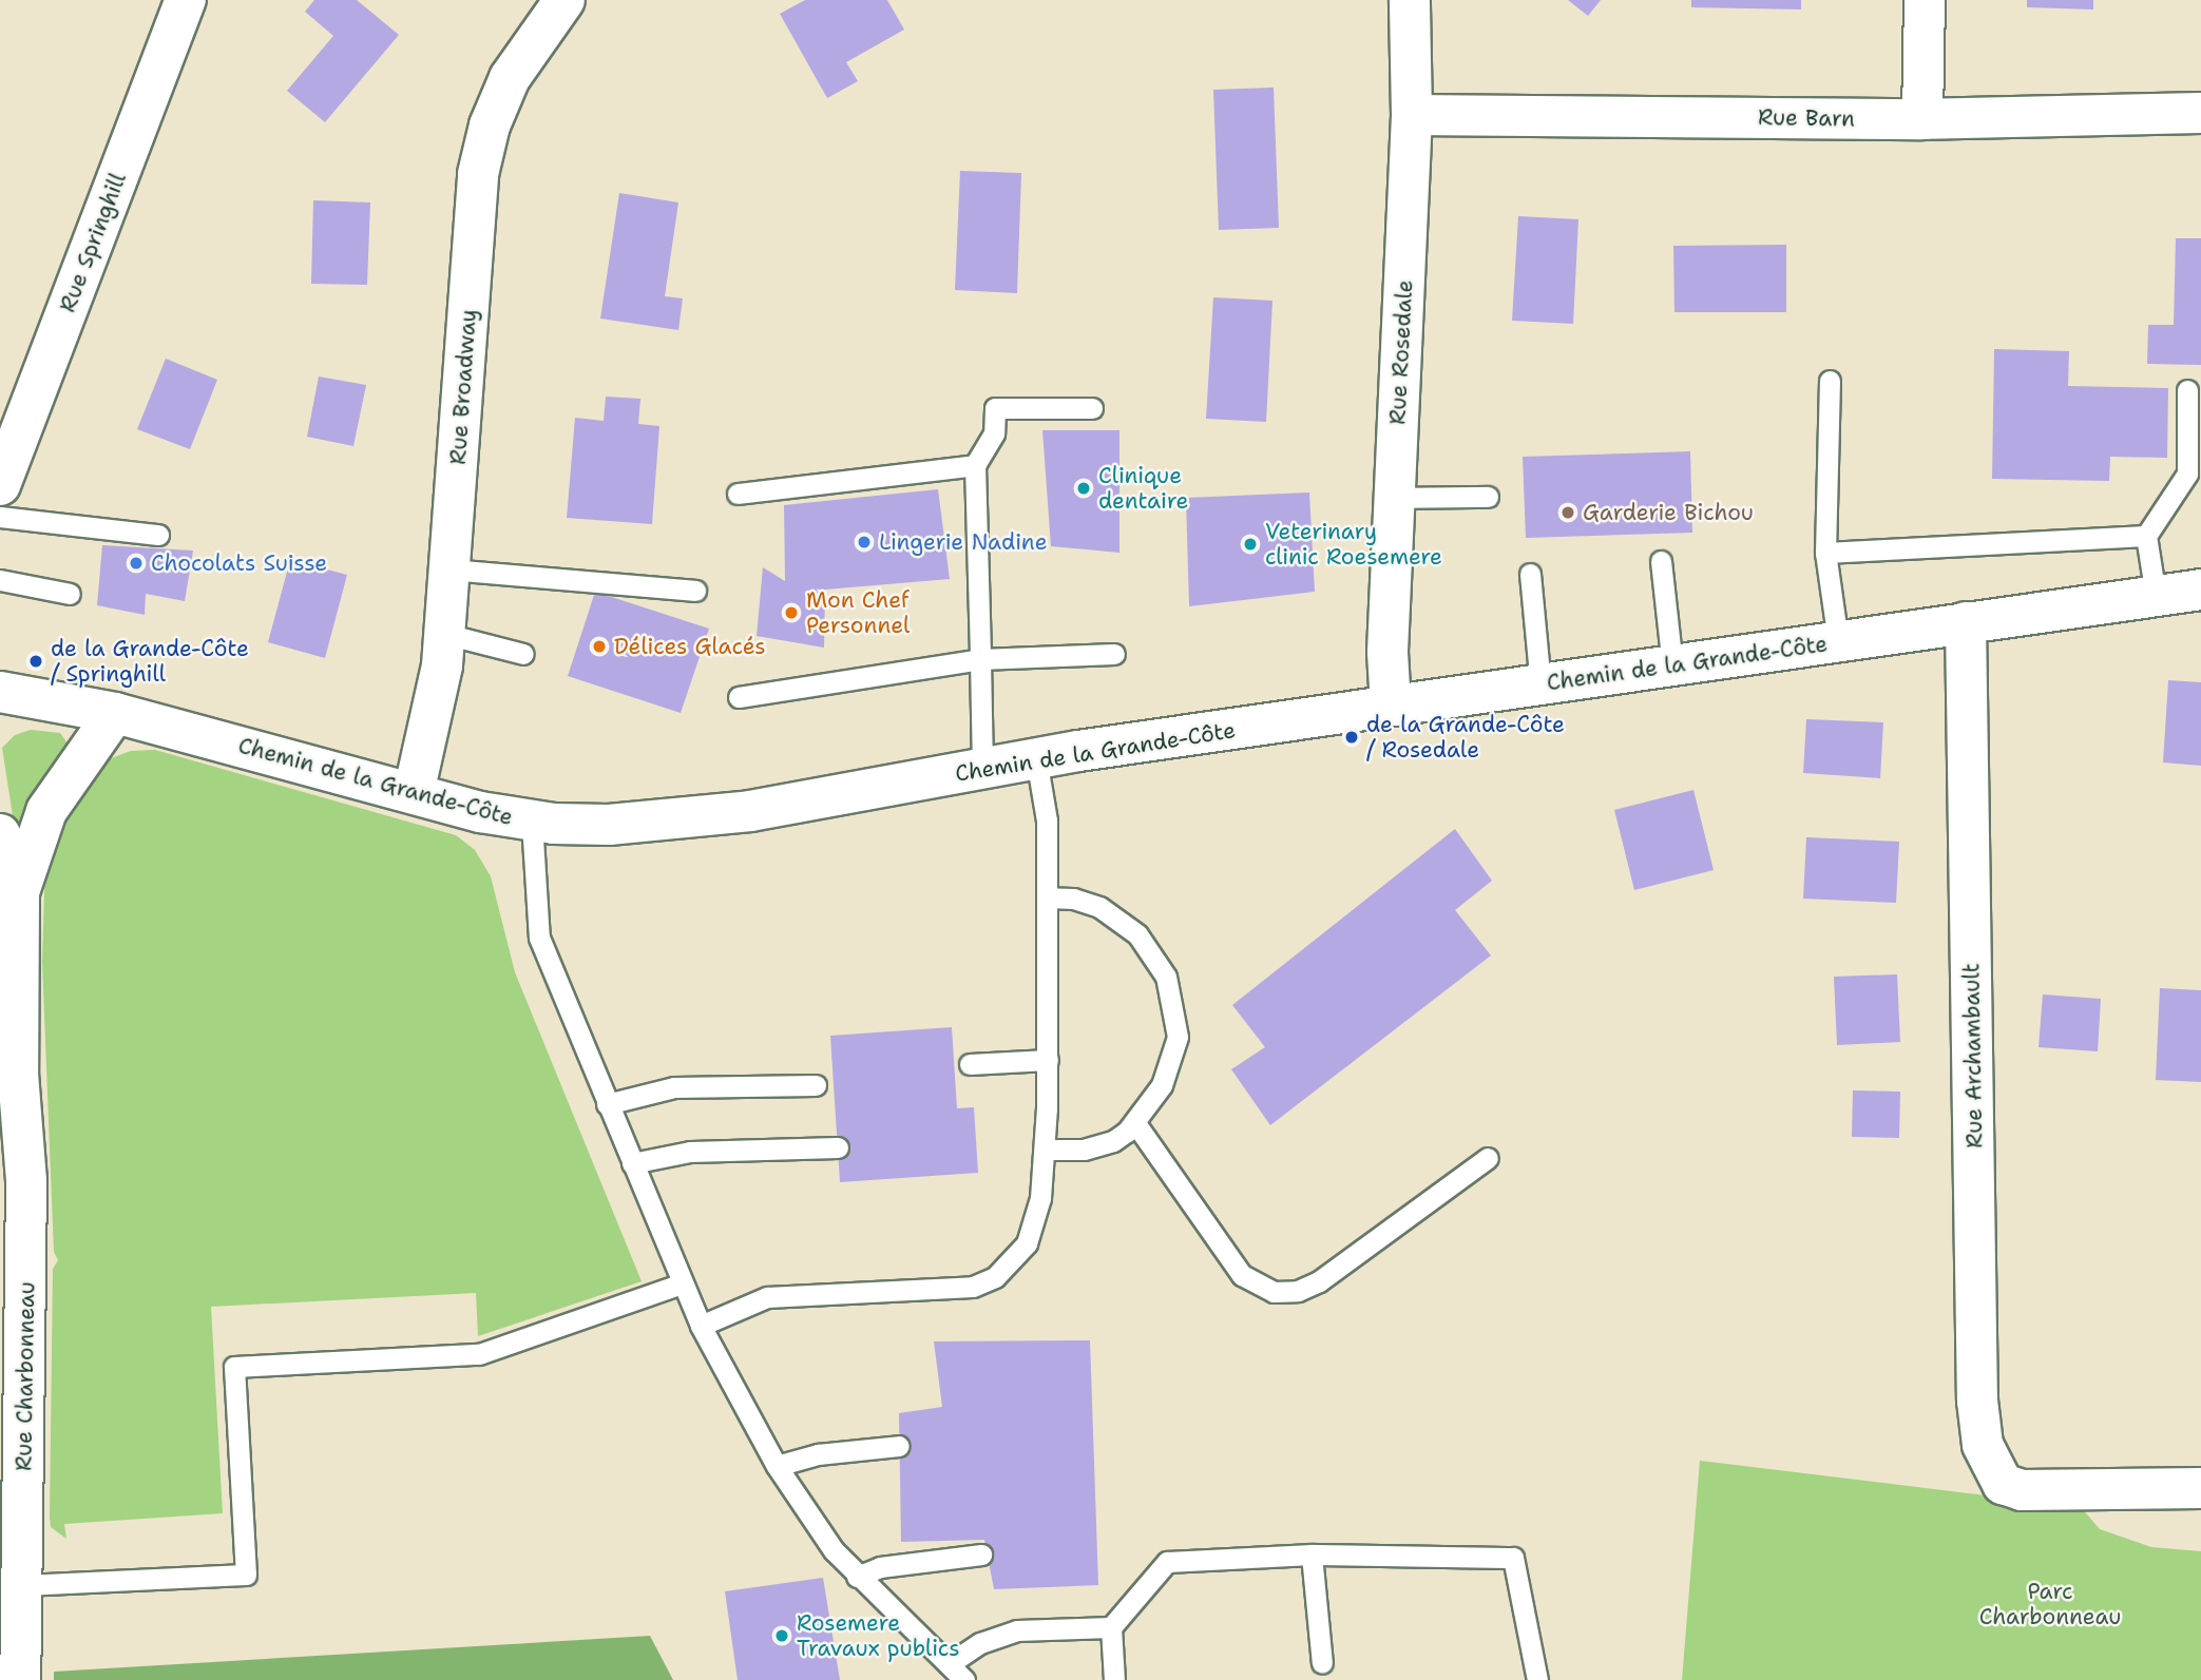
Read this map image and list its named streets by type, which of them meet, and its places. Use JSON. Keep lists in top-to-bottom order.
{
  "streets": {
    "street": [
      "Rue Barn",
      "Rue Springhill",
      "Rue Rosedale",
      "Rue Broadway",
      "Chemin de la Grande-Côte",
      "Rue Archambault",
      "Rue Charbonneau"
    ]
  },
  "crossings": [
    ["Rue Barn", "Rue Rosedale"],
    ["Rue Rosedale", "Chemin de la Grande-Côte"],
    ["Rue Broadway", "Chemin de la Grande-Côte"],
    ["Chemin de la Grande-Côte", "Rue Archambault"],
    ["Chemin de la Grande-Côte", "Rue Charbonneau"]
  ],
  "parks": ["Parc Charbonneau"],
  "places": [
    "Clinique dentaire",
    "Garderie Bichou",
    "Lingerie Nadine",
    "Veterinary clinic Roesemere",
    "Chocolats Suisse",
    "Mon Chef Personnel",
    "Délices Glacés",
    "de la Grande-Côte / Springhill",
    "de la Grande-Côte / Rosedale",
    "Rosemere Travaux publics"
  ]
}
